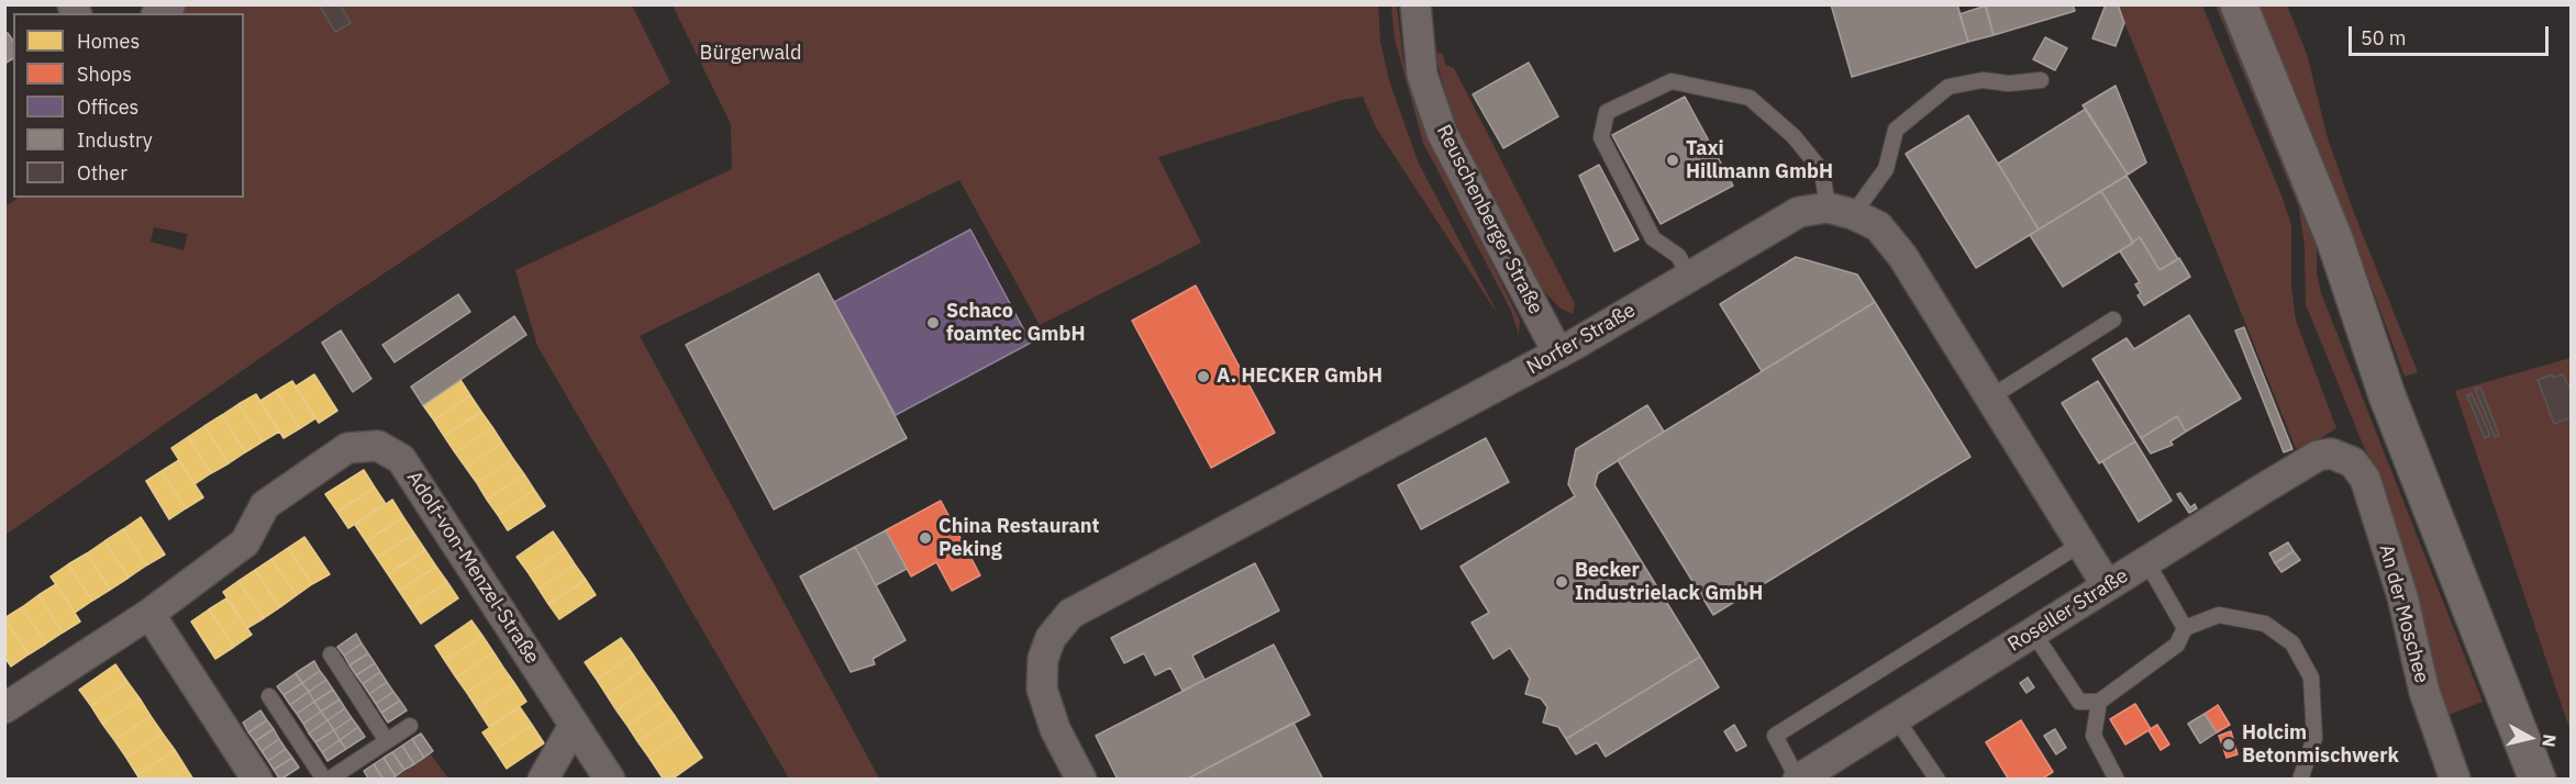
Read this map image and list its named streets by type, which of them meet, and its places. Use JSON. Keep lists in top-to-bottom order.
{
  "streets": {
    "street": [
      "Reuschenberger Straße",
      "Norfer Straße",
      "Adolf-von-Menzel-Straße",
      "Roseller Straße",
      "An der Moschee"
    ]
  },
  "crossings": [
    ["Reuschenberger Straße", "Norfer Straße"],
    ["Roseller Straße", "An der Moschee"]
  ],
  "parks": ["Bürgerwald"],
  "places": [
    "Taxi Hillmann GmbH",
    "Schaco foamtec GmbH",
    "A. HECKER GmbH",
    "China Restaurant Peking",
    "Becker Industrielack GmbH",
    "Holcim Betonmischwerk"
  ],
  "legend": [
    "Homes",
    "Shops",
    "Offices",
    "Industry",
    "Other"
  ],
  "scale_bar": "50 m",
  "north": "right"
}
